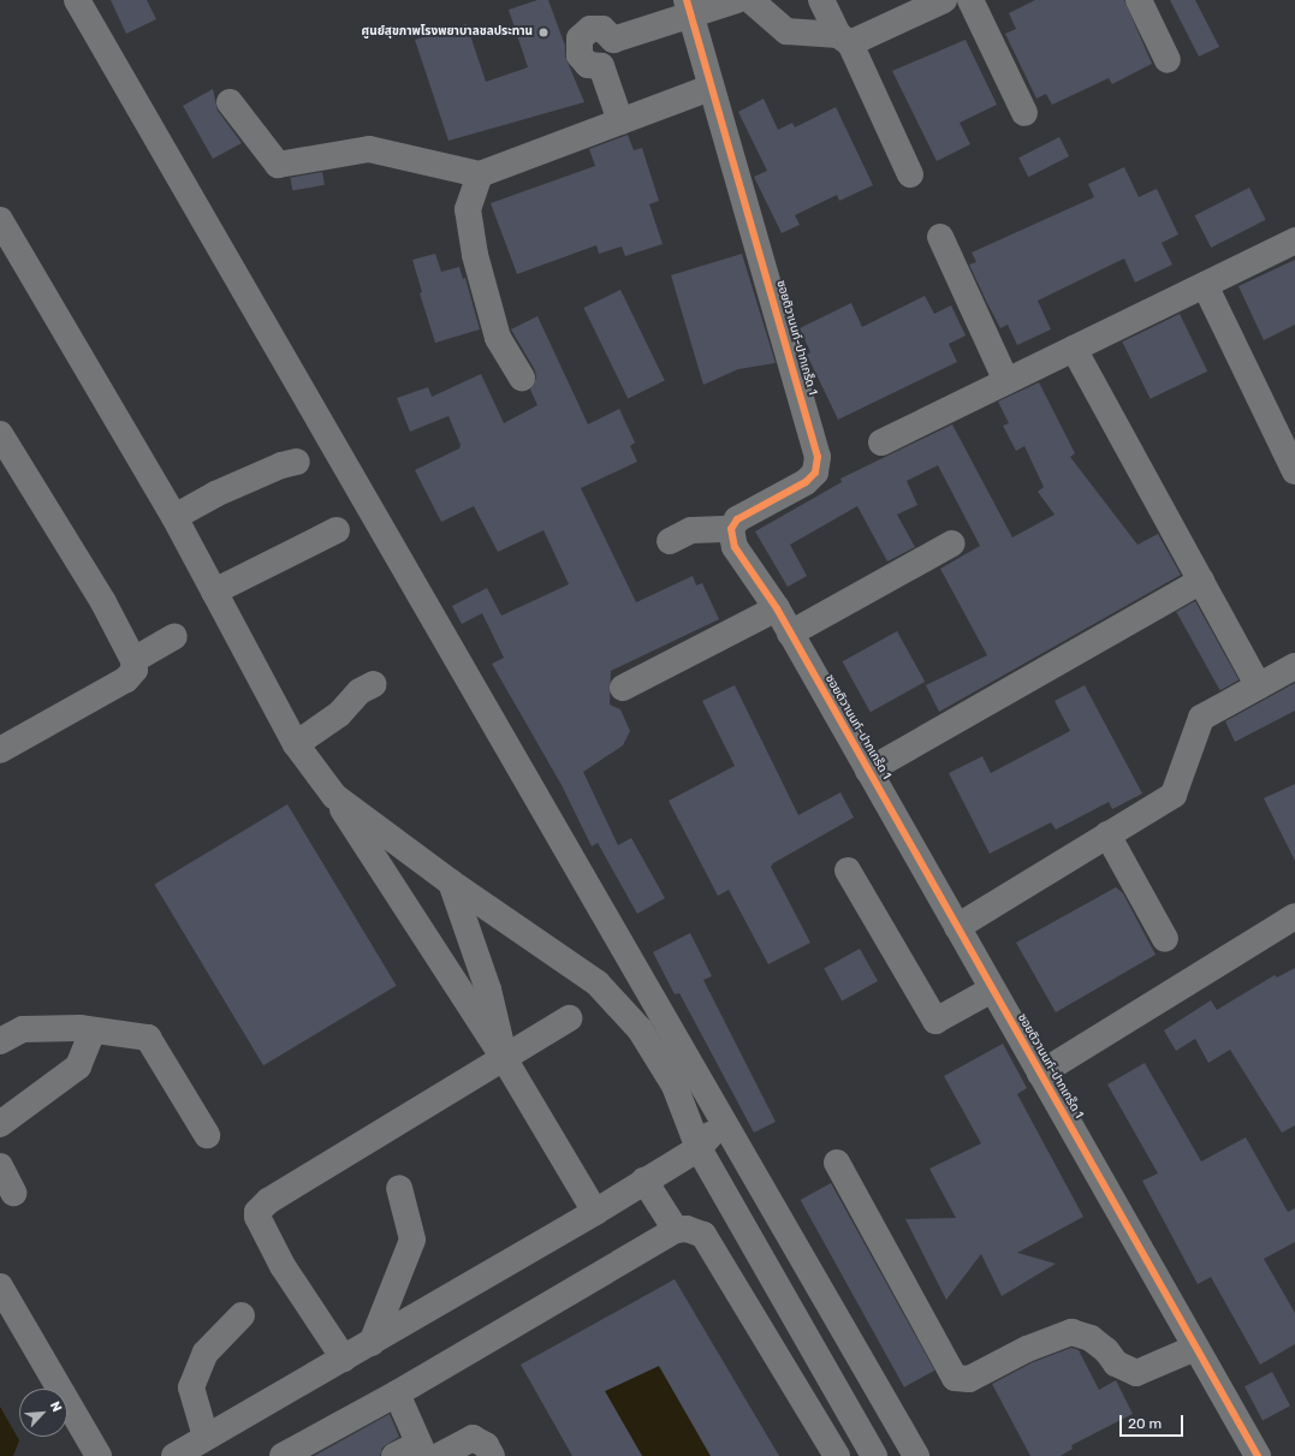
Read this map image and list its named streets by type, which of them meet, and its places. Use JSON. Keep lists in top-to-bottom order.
{
  "streets": {
    "street": ["ซอยติวานนท์-ปากเกร็ด 1"]
  },
  "places": ["ศูนย์สุขภาพโรงพยาบาลชลประทาน"],
  "scale_bar": "20 m",
  "north": "top right"
}
